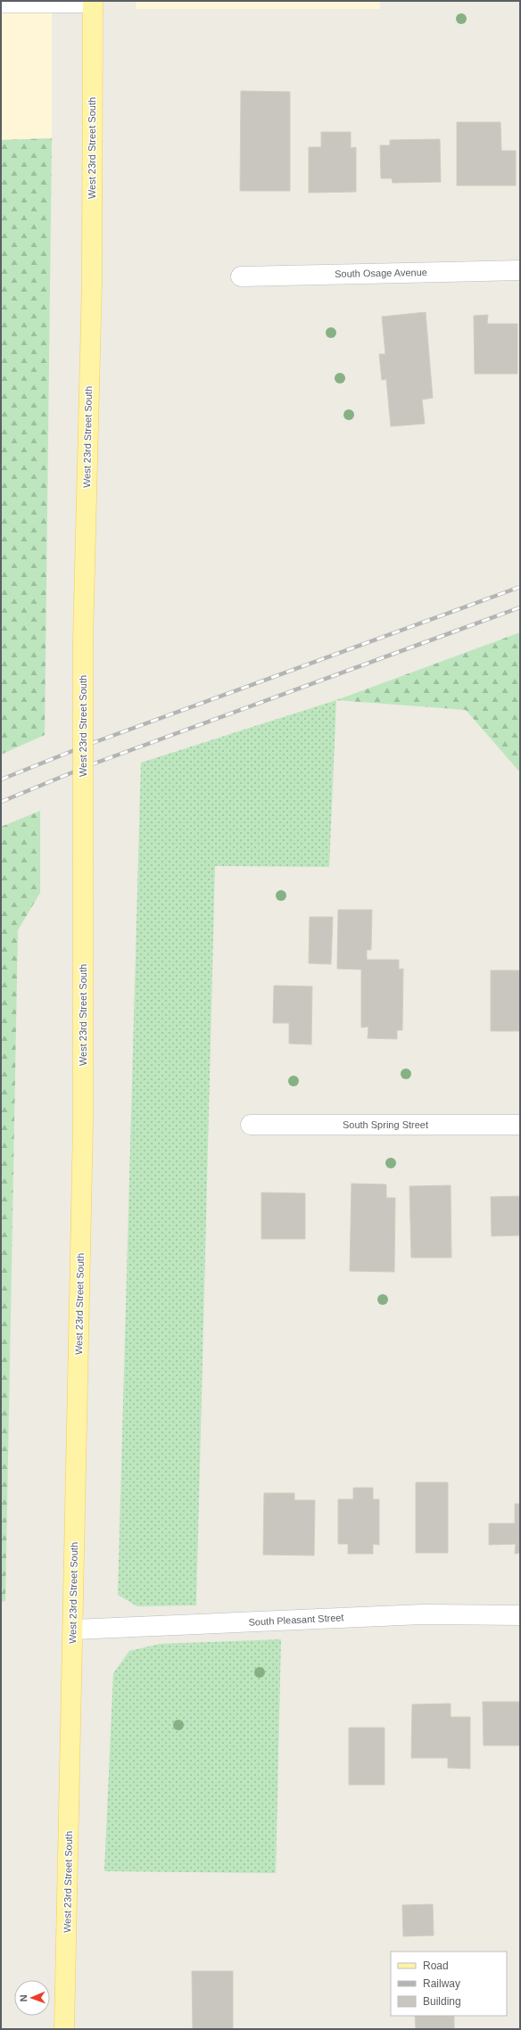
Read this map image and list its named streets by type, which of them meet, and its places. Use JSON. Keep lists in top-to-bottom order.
{
  "streets": {
    "main road": ["West 23rd Street South"],
    "street": ["South Osage Avenue", "South Spring Street", "South Pleasant Street"]
  },
  "crossings": [
    ["West 23rd Street South", "South Pleasant Street"]
  ],
  "legend": ["Road", "Railway", "Building"],
  "north": "left"
}
